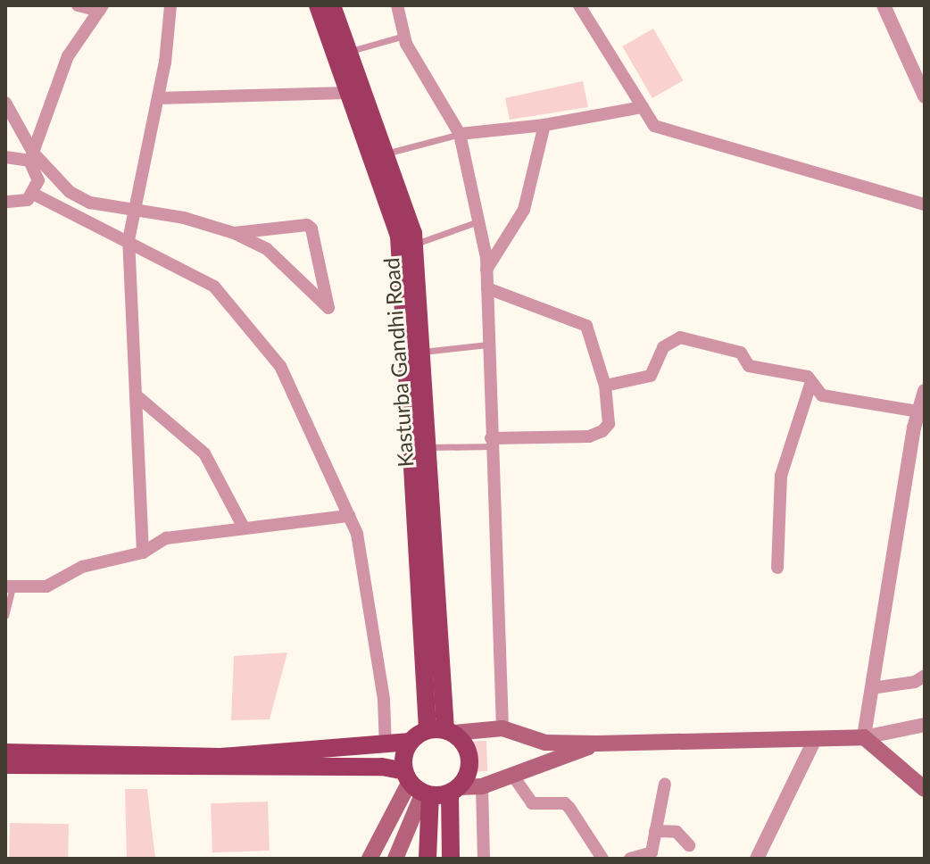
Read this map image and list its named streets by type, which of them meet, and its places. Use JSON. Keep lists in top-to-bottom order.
{
  "streets": {
    "main road": ["Kasturba Gandhi Road"]
  }
}
